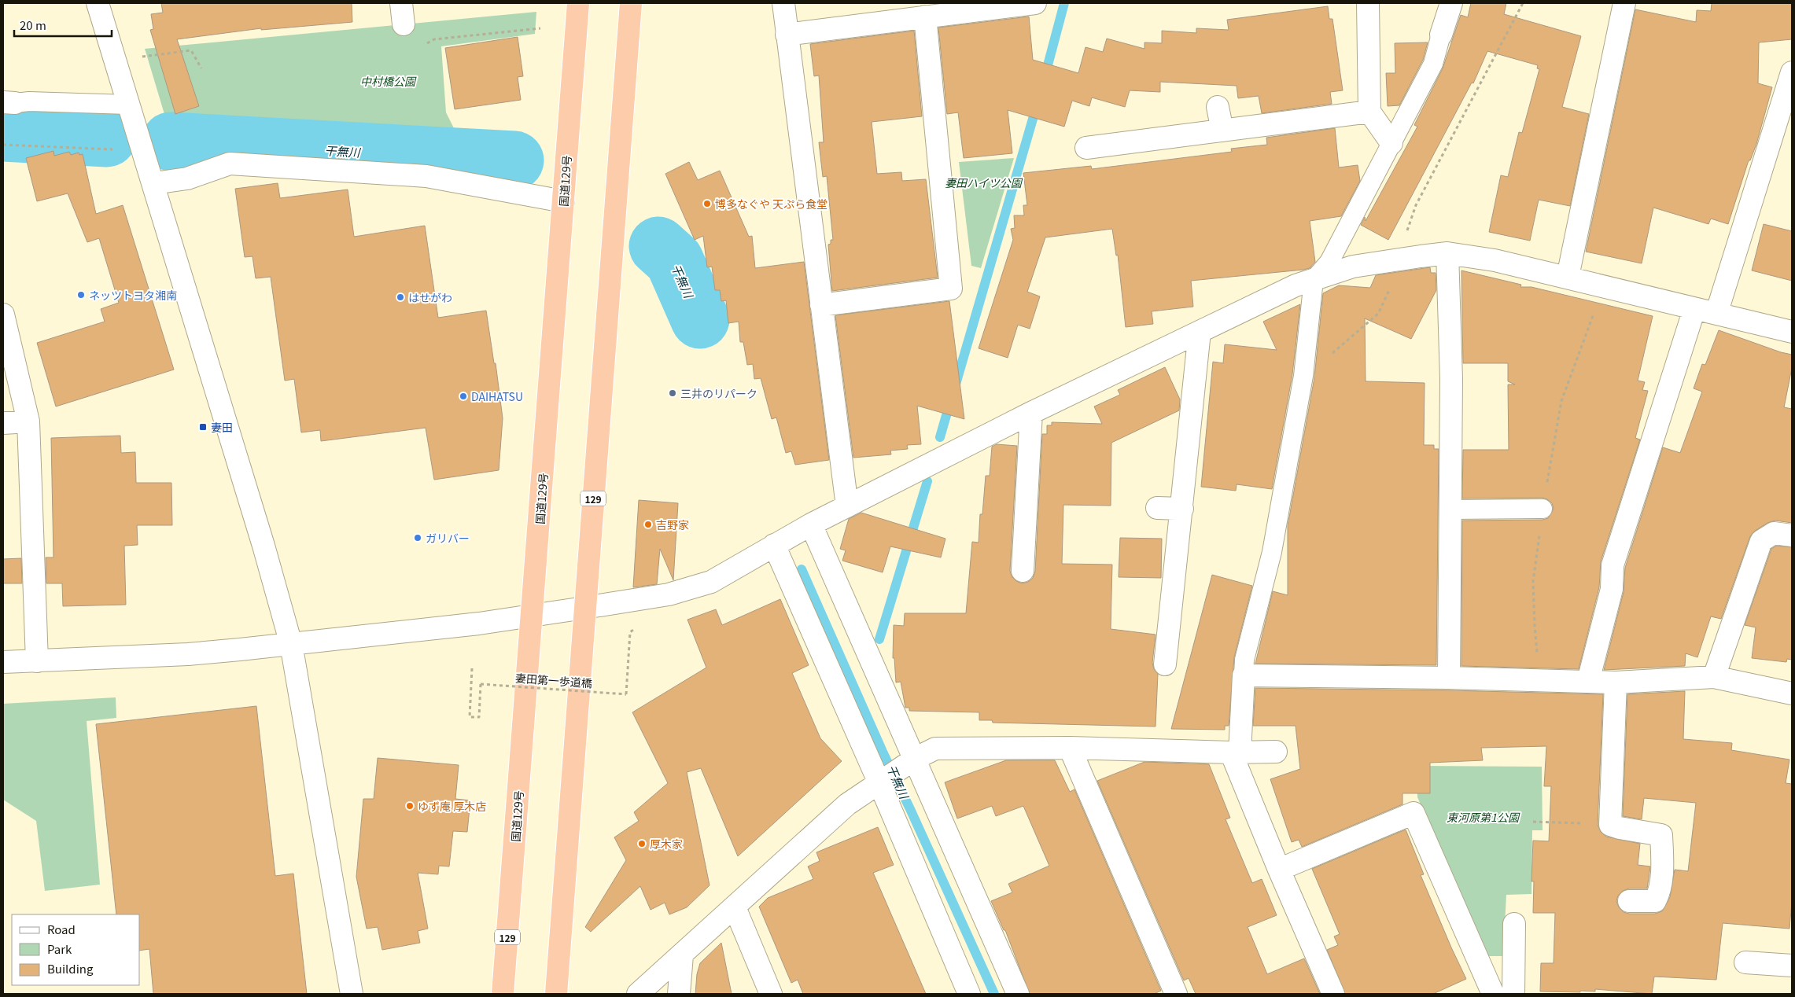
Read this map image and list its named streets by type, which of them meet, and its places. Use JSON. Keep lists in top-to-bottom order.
{
  "streets": {
    "highway": ["国道129号", "129"],
    "path": ["妻田第一歩道橋"]
  },
  "water": ["干無川"],
  "parks": ["中村橋公園", "妻田ハイツ公園", "東河原第1公園"],
  "places": {
    "other": [
      "博多なぐや 天ぷら食堂",
      "ネッツトヨタ湘南",
      "はせがわ",
      "三井のリパーク",
      "DAIHATSU",
      "吉野家",
      "ガリバー",
      "ゆず庵 厚木店",
      "厚木家"
    ],
    "transit": ["妻田"]
  },
  "legend": ["Road", "Park", "Building"],
  "scale_bar": "20 m"
}
